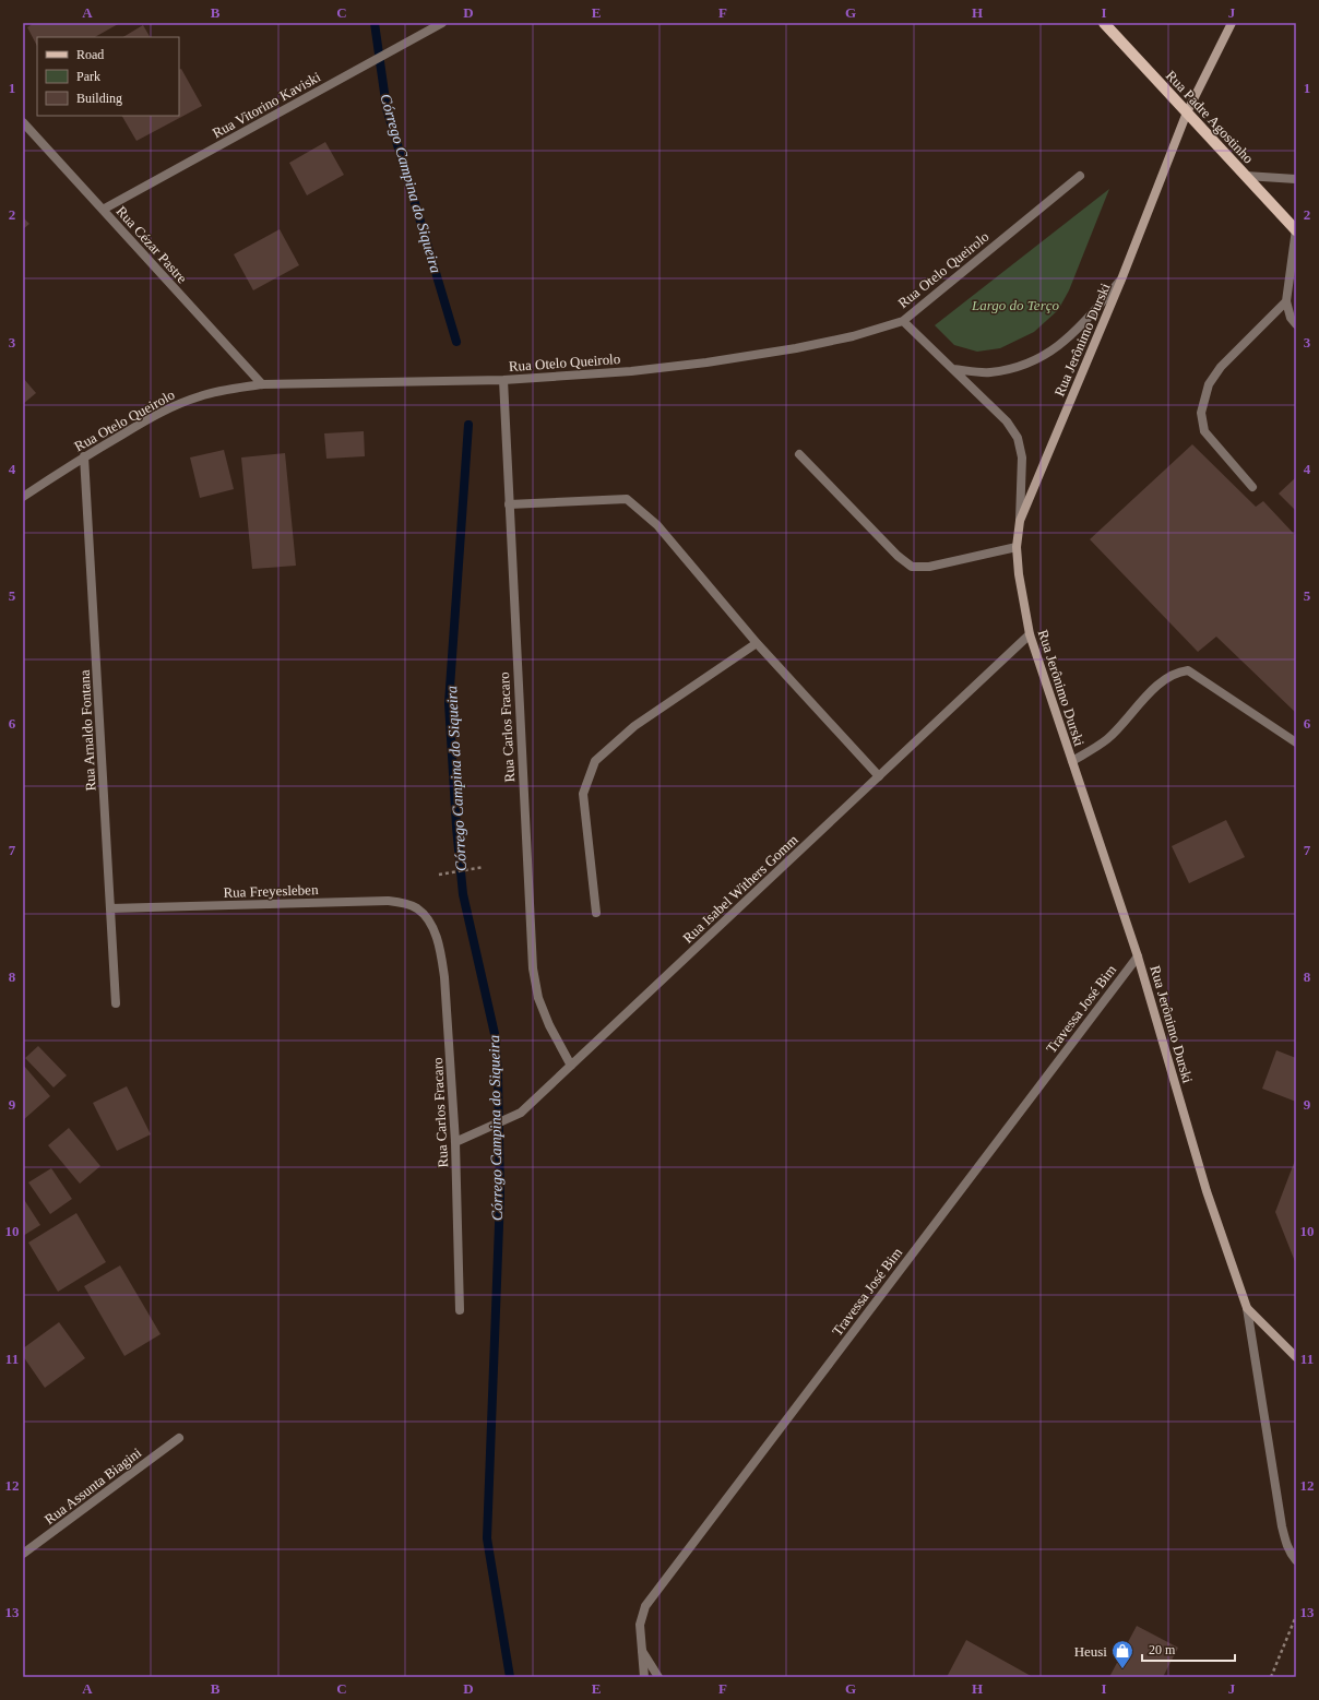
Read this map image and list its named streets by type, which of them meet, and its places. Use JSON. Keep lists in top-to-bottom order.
{
  "streets": {
    "main road": ["Rua Padre Agostinho"],
    "street": [
      "Rua Vitorino Kaviski",
      "Rua Cézar Pastre",
      "Rua Otelo Queirolo",
      "Rua Jerônimo Durski",
      "Rua Carlos Fracaro",
      "Rua Arnaldo Fontana",
      "Rua Isabel Withers Gomm",
      "Rua Freyesleben",
      "Travessa José Bim",
      "Rua Assunta Biagini"
    ]
  },
  "crossings": [
    ["Rua Vitorino Kaviski", "Rua Cézar Pastre"],
    ["Rua Padre Agostinho", "Rua Jerônimo Durski"],
    ["Rua Cézar Pastre", "Rua Otelo Queirolo"],
    ["Rua Otelo Queirolo", "Rua Carlos Fracaro"],
    ["Rua Otelo Queirolo", "Rua Arnaldo Fontana"],
    ["Rua Jerônimo Durski", "Rua Isabel Withers Gomm"],
    ["Rua Jerônimo Durski", "Travessa José Bim"],
    ["Rua Carlos Fracaro", "Rua Isabel Withers Gomm"],
    ["Rua Carlos Fracaro", "Rua Freyesleben"],
    ["Rua Arnaldo Fontana", "Rua Freyesleben"]
  ],
  "water": ["Córrego Campina do Siqueira"],
  "parks": ["Largo do Terço"],
  "places": {
    "shop": ["Heusi"]
  },
  "legend": ["Road", "Park", "Building"],
  "scale_bar": "20 m",
  "grid": {
    "columns": [
      "A",
      "B",
      "C",
      "D",
      "E",
      "F",
      "G",
      "H",
      "I",
      "J"
    ],
    "rows": [
      "1",
      "2",
      "3",
      "4",
      "5",
      "6",
      "7",
      "8",
      "9",
      "10",
      "11",
      "12",
      "13"
    ]
  }
}
